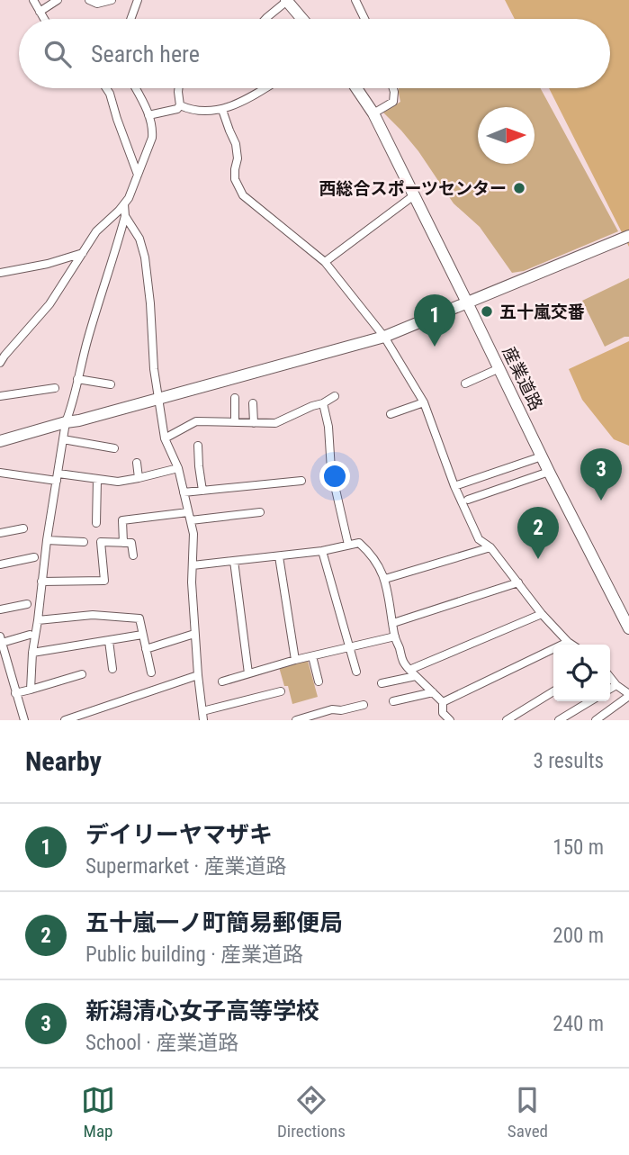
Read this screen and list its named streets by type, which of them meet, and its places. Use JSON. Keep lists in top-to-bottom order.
{
  "streets": {
    "street": ["産業道路"]
  },
  "places": ["西総合スポーツセンター", "五十嵐交番"],
  "north": "right",
  "page": {
    "search": "Search here",
    "pins": ["1", "3", "2"],
    "heading": ["Nearby", "3 results"],
    "list": [
      {
        "mark": "1",
        "name": "デイリーヤマザキ",
        "note": "Supermarket · 産業道路",
        "value": "150 m"
      },
      {
        "mark": "2",
        "name": "五十嵐一ノ町簡易郵便局",
        "note": "Public building · 産業道路",
        "value": "200 m"
      },
      {
        "mark": "3",
        "name": "新潟清心女子高等学校",
        "note": "School · 産業道路",
        "value": "240 m"
      }
    ],
    "nav": ["Map", "Directions", "Saved"]
  }
}
